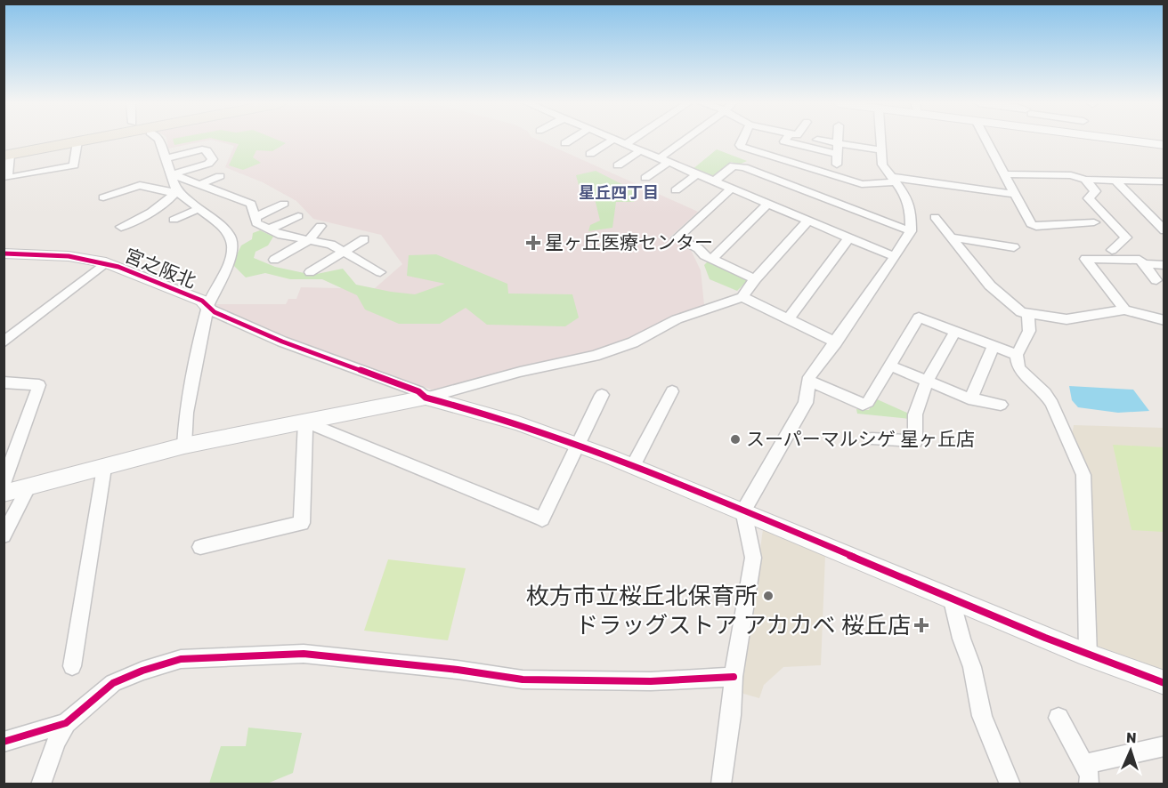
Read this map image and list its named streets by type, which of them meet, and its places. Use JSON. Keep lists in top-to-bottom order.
{
  "streets": {
    "street": ["宮之阪北"]
  },
  "districts": ["星丘四丁目"],
  "places": {
    "health": ["星ヶ丘医療センター", "ドラッグストア アカカベ 桜丘店"],
    "other": ["スーパーマルシゲ 星ヶ丘店", "枚方市立桜丘北保育所"]
  },
  "north": "top"
}
